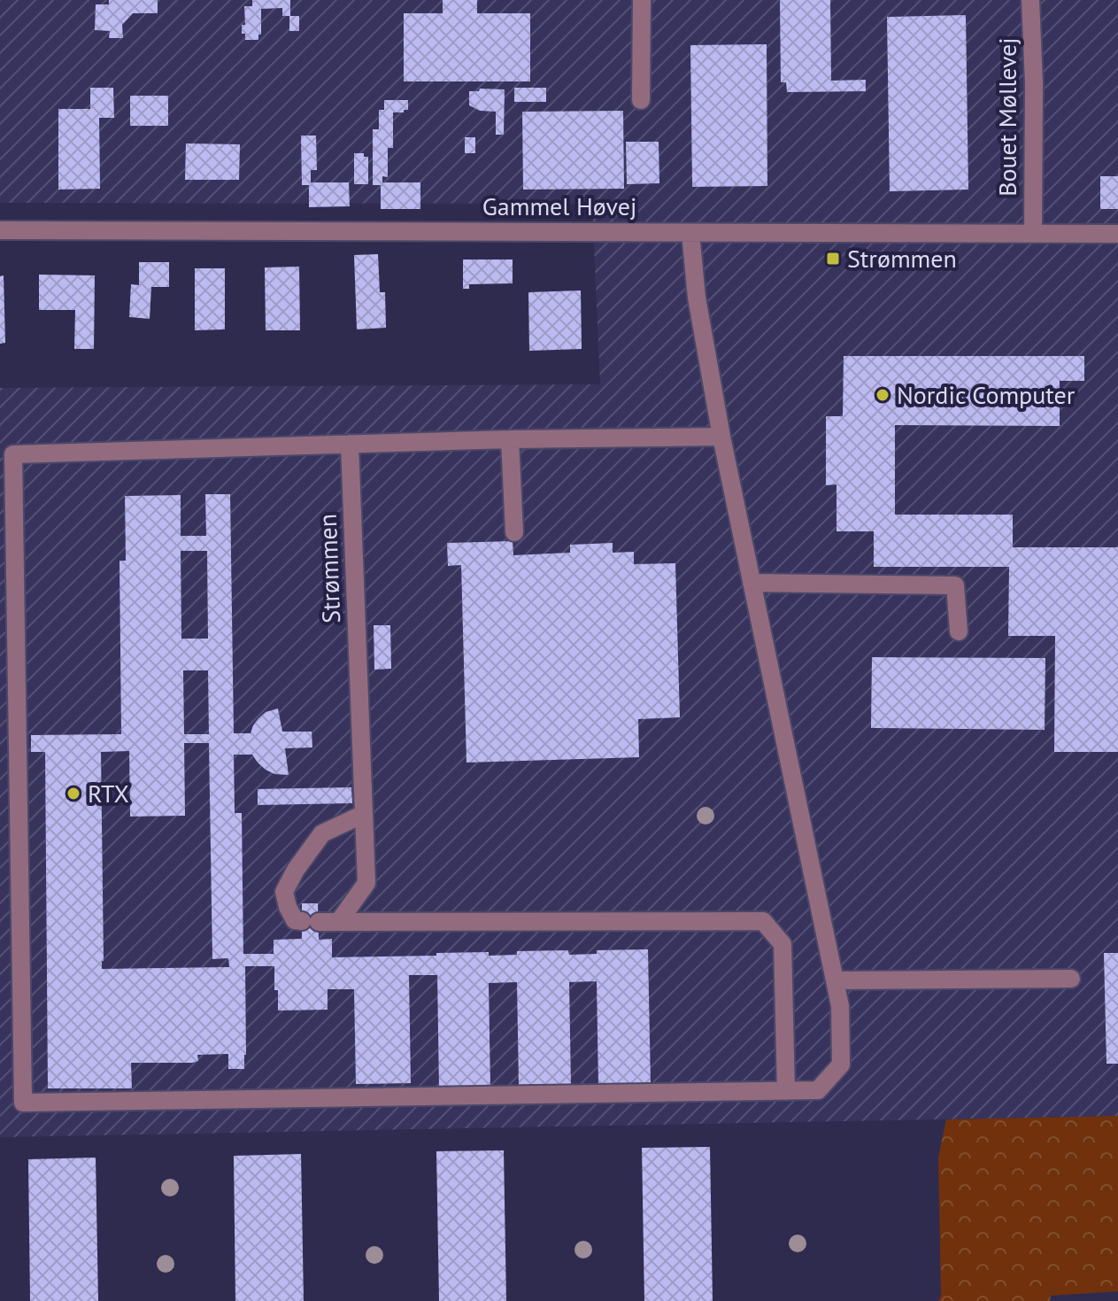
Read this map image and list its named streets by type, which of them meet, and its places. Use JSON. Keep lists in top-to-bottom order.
{
  "streets": {
    "street": ["Bouet Møllevej", "Gammel Høvej", "Strømmen"]
  },
  "crossings": [
    ["Bouet Møllevej", "Gammel Høvej"]
  ],
  "places": {
    "transit": ["Strømmen"],
    "other": ["Nordic Computer", "RTX"]
  }
}
